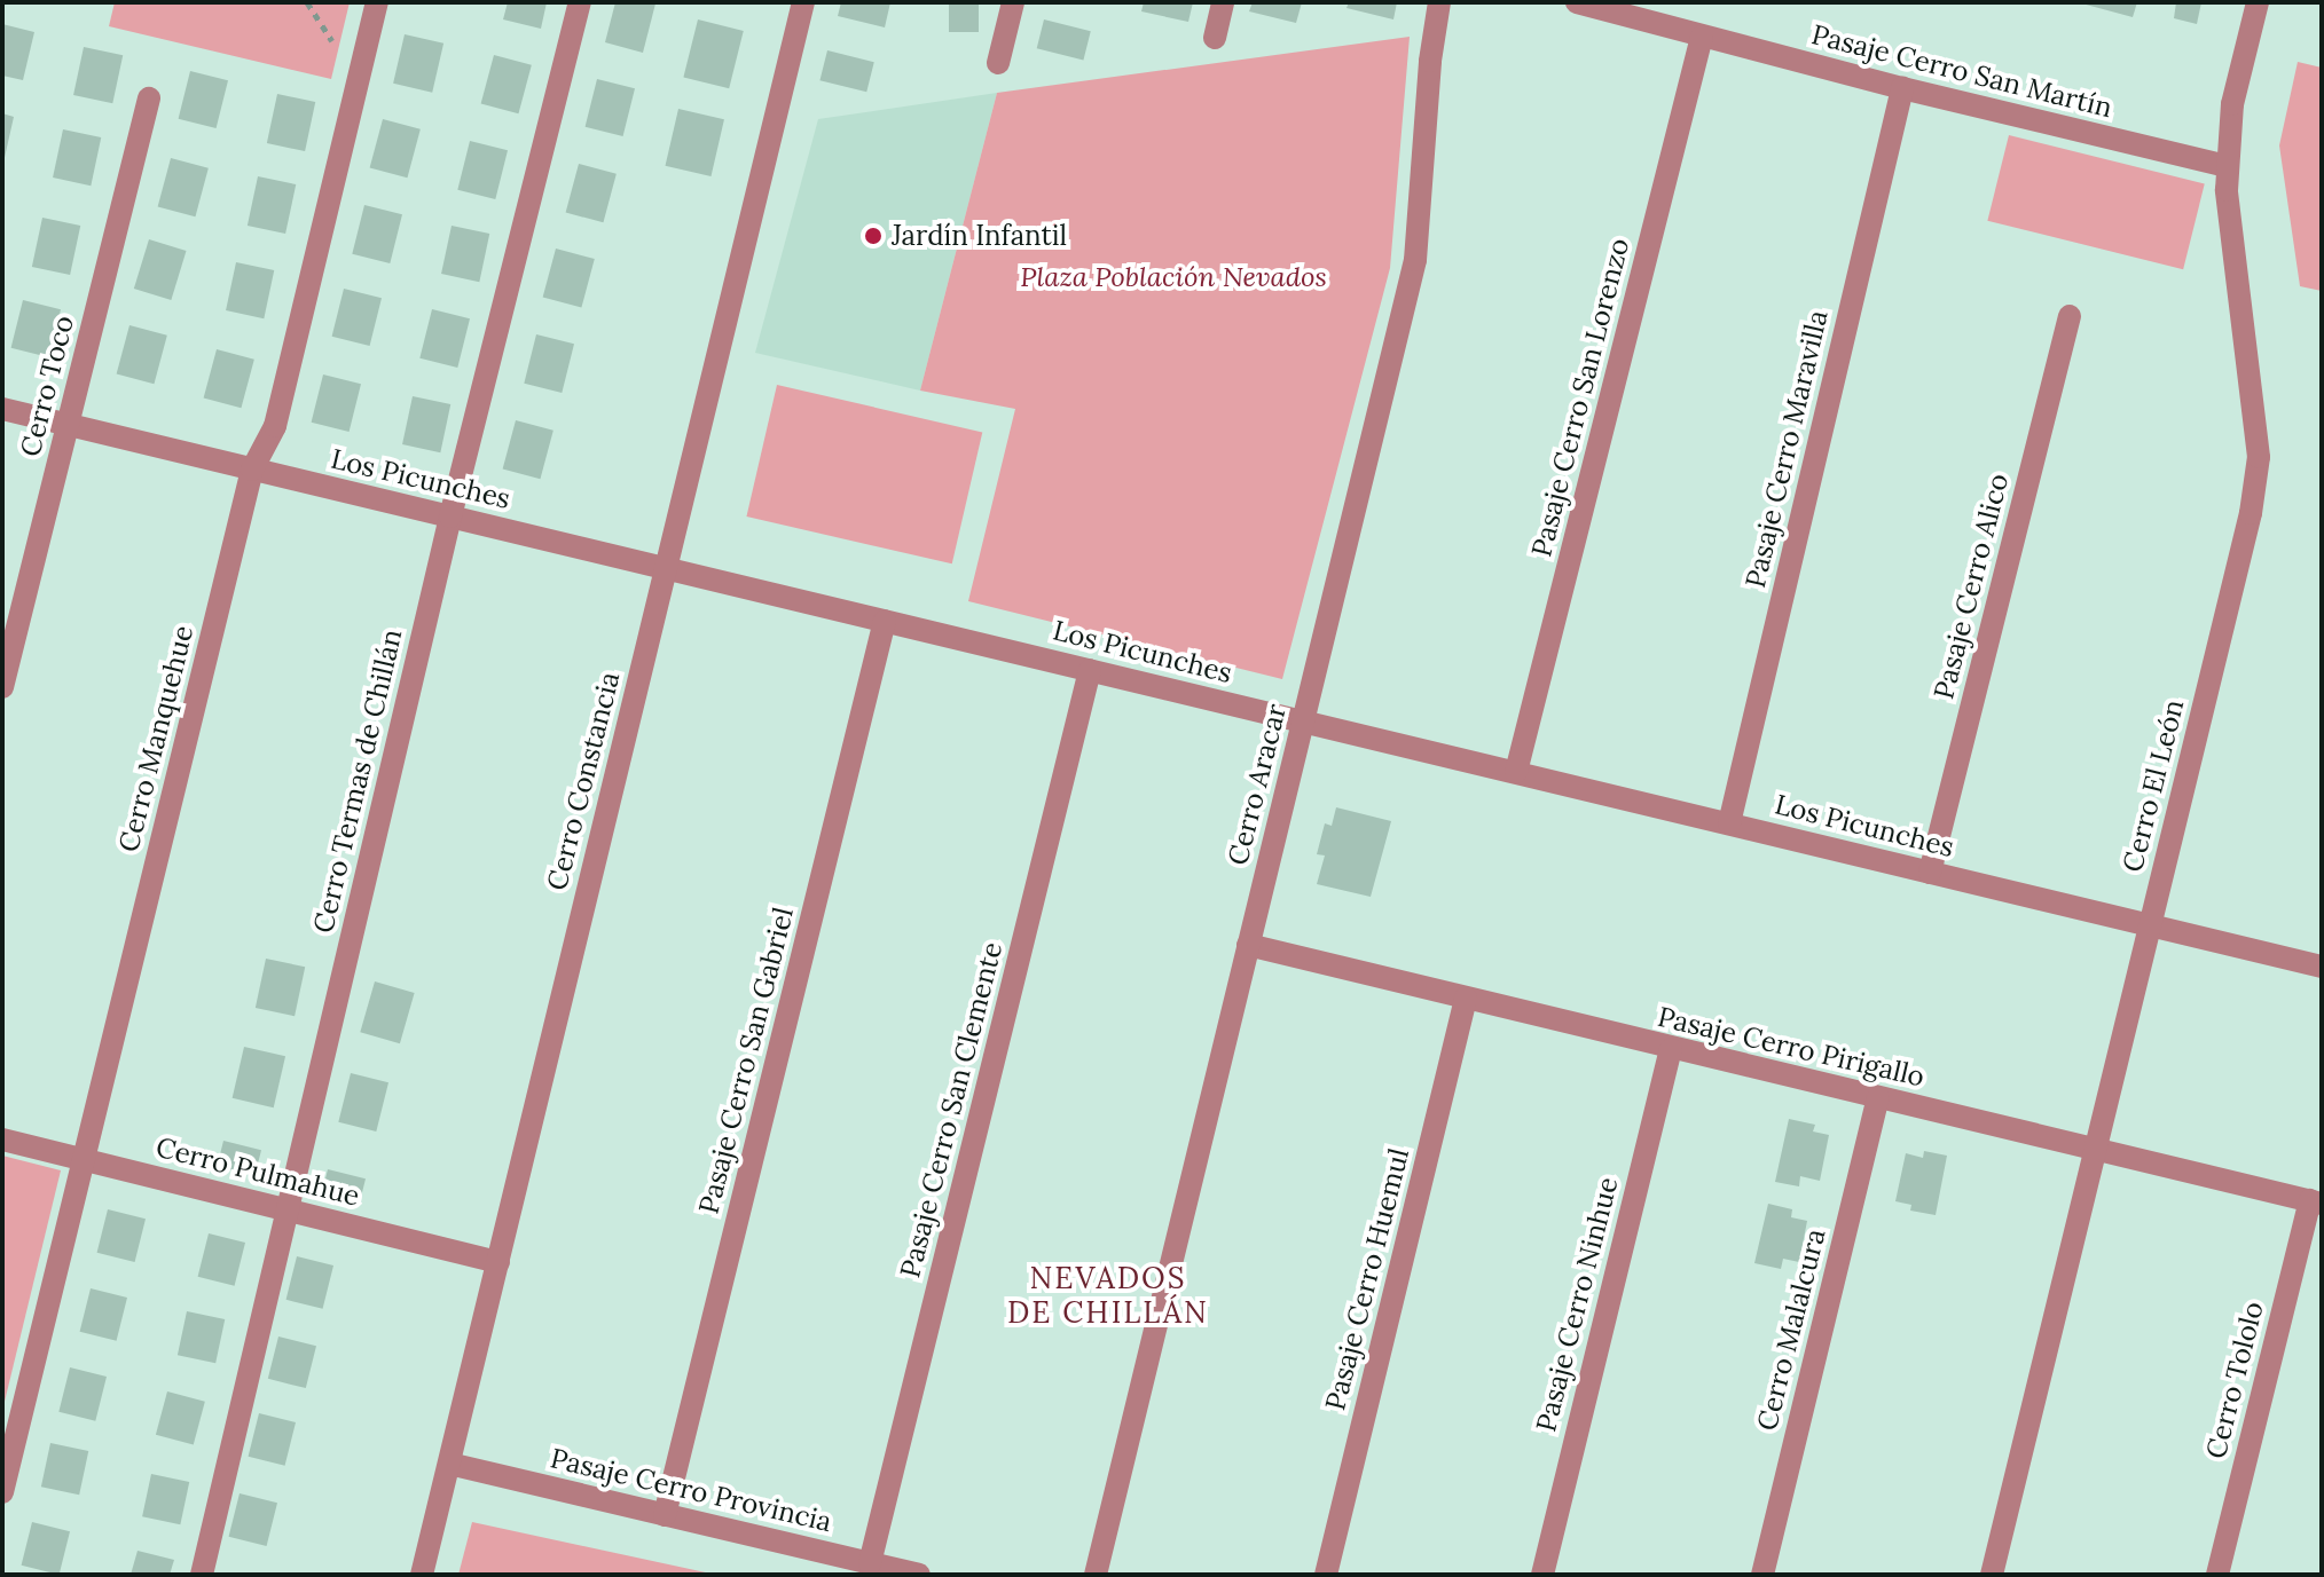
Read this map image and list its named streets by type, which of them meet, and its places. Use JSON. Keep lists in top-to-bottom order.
{
  "streets": {
    "street": [
      "Pasaje Cerro San Martín",
      "Cerro Toco",
      "Pasaje Cerro San Lorenzo",
      "Pasaje Cerro Maravilla",
      "Los Picunches",
      "Pasaje Cerro Alico",
      "Cerro Manquehue",
      "Cerro Termas de Chillán",
      "Cerro Constancia",
      "Cerro Aracar",
      "Cerro El León",
      "Pasaje Cerro Pirigallo",
      "Pasaje Cerro San Gabriel",
      "Pasaje Cerro San Clemente",
      "Cerro Pulmahue",
      "Pasaje Cerro Huemul",
      "Pasaje Cerro Ninhue",
      "Cerro Malalcura",
      "Cerro Tololo",
      "Pasaje Cerro Provincia"
    ]
  },
  "crossings": [
    ["Pasaje Cerro San Martín", "Pasaje Cerro San Lorenzo"],
    ["Pasaje Cerro San Martín", "Pasaje Cerro Maravilla"],
    ["Pasaje Cerro San Martín", "Cerro El León"],
    ["Cerro Toco", "Los Picunches"],
    ["Pasaje Cerro San Lorenzo", "Los Picunches"],
    ["Pasaje Cerro Maravilla", "Los Picunches"],
    ["Los Picunches", "Pasaje Cerro Alico"],
    ["Los Picunches", "Cerro Manquehue"],
    ["Los Picunches", "Cerro Termas de Chillán"],
    ["Los Picunches", "Cerro Constancia"],
    ["Los Picunches", "Cerro Aracar"],
    ["Los Picunches", "Cerro El León"],
    ["Los Picunches", "Pasaje Cerro San Gabriel"],
    ["Los Picunches", "Pasaje Cerro San Clemente"],
    ["Cerro Manquehue", "Cerro Pulmahue"],
    ["Cerro Termas de Chillán", "Cerro Pulmahue"],
    ["Cerro Constancia", "Cerro Pulmahue"],
    ["Cerro Constancia", "Pasaje Cerro Provincia"],
    ["Cerro Aracar", "Pasaje Cerro Pirigallo"],
    ["Cerro El León", "Pasaje Cerro Pirigallo"],
    ["Pasaje Cerro Pirigallo", "Pasaje Cerro Huemul"],
    ["Pasaje Cerro Pirigallo", "Pasaje Cerro Ninhue"],
    ["Pasaje Cerro Pirigallo", "Cerro Malalcura"],
    ["Pasaje Cerro Pirigallo", "Cerro Tololo"],
    ["Pasaje Cerro San Gabriel", "Pasaje Cerro Provincia"],
    ["Pasaje Cerro San Clemente", "Pasaje Cerro Provincia"]
  ],
  "districts": ["NEVADOS DE CHILLÁN"],
  "parks": ["Plaza Población Nevados"],
  "places": ["Jardín Infantil"]
}
